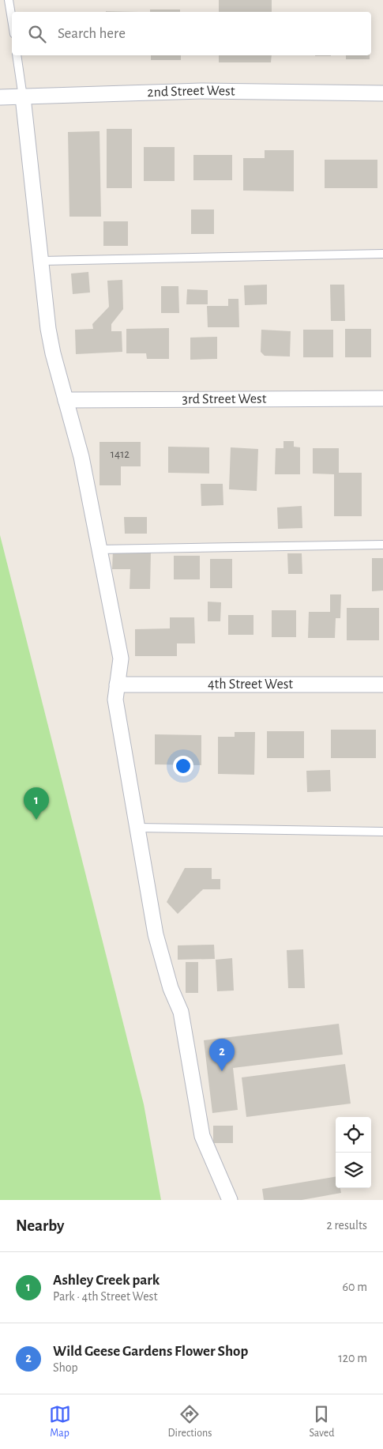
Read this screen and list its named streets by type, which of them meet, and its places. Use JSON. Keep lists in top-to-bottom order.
{
  "streets": {
    "street": ["2nd Street West", "3rd Street West", "4th Street West"]
  },
  "house_numbers": ["1412"],
  "page": {
    "search": "Search here",
    "pins": ["1", "2"],
    "heading": ["Nearby", "2 results"],
    "list": [
      {
        "mark": "1",
        "name": "Ashley Creek park",
        "note": "Park · 4th Street West",
        "value": "60 m"
      },
      {
        "mark": "2",
        "name": "Wild Geese Gardens Flower Shop",
        "note": "Shop",
        "value": "120 m"
      }
    ],
    "nav": ["Map", "Directions", "Saved"]
  }
}
